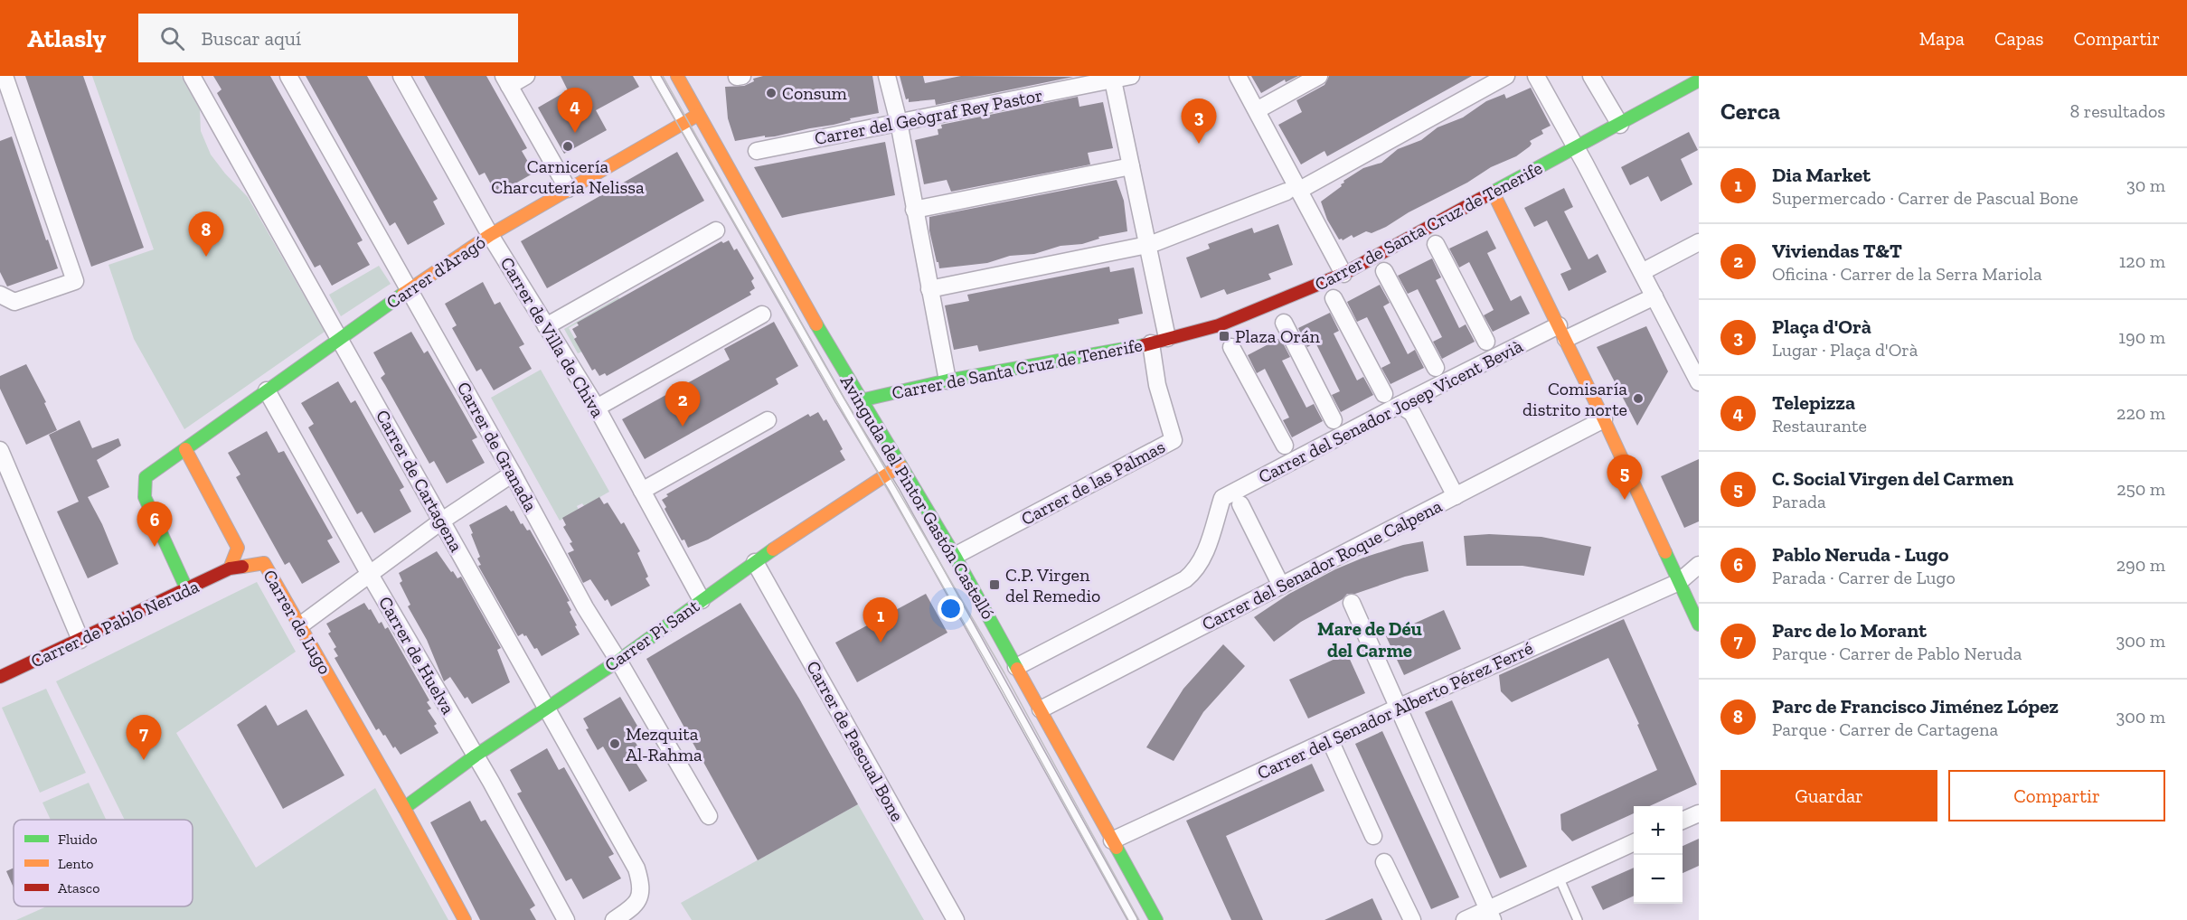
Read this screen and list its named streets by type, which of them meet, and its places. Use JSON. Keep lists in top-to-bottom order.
{
  "streets": {
    "street": [
      "Carrer del Geògraf Rey Pastor",
      "Carrer de Santa Cruz de Tenerife",
      "Carrer d'Aragó",
      "Carrer de Villa de Chiva",
      "Carrer del Senador Josep Vicent Bevià",
      "Carrer de Granada",
      "Carrer de Cartagena",
      "Carrer de las Palmas",
      "Avinguda del Pintor Gastón Castelló",
      "Carrer del Senador Roque Calpena",
      "Carrer de Lugo",
      "Carrer de Pablo Neruda",
      "Carrer Pi Sant",
      "Carrer de Huelva",
      "Carrer del Senador Alberto Pérez Ferré",
      "Carrer de Pascual Bone"
    ]
  },
  "crossings": [
    ["Carrer de Santa Cruz de Tenerife", "Carrer de las Palmas"],
    ["Carrer de Santa Cruz de Tenerife", "Avinguda del Pintor Gastón Castelló"],
    ["Carrer d'Aragó", "Carrer de Villa de Chiva"],
    ["Carrer d'Aragó", "Carrer de Granada"],
    ["Carrer d'Aragó", "Carrer de Cartagena"],
    ["Carrer d'Aragó", "Avinguda del Pintor Gastón Castelló"],
    ["Carrer d'Aragó", "Carrer de Huelva"],
    ["Carrer de Villa de Chiva", "Carrer Pi Sant"],
    ["Carrer del Senador Josep Vicent Bevià", "Avinguda del Pintor Gastón Castelló"],
    ["Carrer de Granada", "Carrer Pi Sant"],
    ["Carrer de Cartagena", "Carrer Pi Sant"],
    ["Carrer de las Palmas", "Avinguda del Pintor Gastón Castelló"],
    ["Avinguda del Pintor Gastón Castelló", "Carrer del Senador Roque Calpena"],
    ["Avinguda del Pintor Gastón Castelló", "Carrer Pi Sant"],
    ["Avinguda del Pintor Gastón Castelló", "Carrer del Senador Alberto Pérez Ferré"],
    ["Carrer de Lugo", "Carrer de Pablo Neruda"],
    ["Carrer de Lugo", "Carrer Pi Sant"],
    ["Carrer Pi Sant", "Carrer de Huelva"],
    ["Carrer Pi Sant", "Carrer de Pascual Bone"]
  ],
  "districts": ["Mare de Déu del Carme"],
  "places": {
    "other": [
      "Consum",
      "Carnicería Charcutería Nelissa",
      "Comisaría distrito norte",
      "Mezquita Al-Rahma"
    ],
    "transit": ["Plaza Orán", "C.P. Virgen del Remedio"]
  },
  "legend": ["Fluido", "Lento", "Atasco"],
  "page": {
    "header": "Atlasly",
    "search": "Buscar aquí",
    "nav": ["Mapa", "Capas", "Compartir"],
    "heading": ["Cerca", "8 resultados"],
    "pins": [
      "4",
      "3",
      "8",
      "2",
      "5",
      "6",
      "1",
      "7"
    ],
    "list": [
      {
        "mark": "1",
        "name": "Dia Market",
        "note": "Supermercado · Carrer de Pascual Bone",
        "value": "30 m"
      },
      {
        "mark": "2",
        "name": "Viviendas T&T",
        "note": "Oficina · Carrer de la Serra Mariola",
        "value": "120 m"
      },
      {
        "mark": "3",
        "name": "Plaça d'Orà",
        "note": "Lugar · Plaça d'Orà",
        "value": "190 m"
      },
      {
        "mark": "4",
        "name": "Telepizza",
        "note": "Restaurante",
        "value": "220 m"
      },
      {
        "mark": "5",
        "name": "C. Social Virgen del Carmen",
        "note": "Parada",
        "value": "250 m"
      },
      {
        "mark": "6",
        "name": "Pablo Neruda - Lugo",
        "note": "Parada · Carrer de Lugo",
        "value": "290 m"
      },
      {
        "mark": "7",
        "name": "Parc de lo Morant",
        "note": "Parque · Carrer de Pablo Neruda",
        "value": "300 m"
      },
      {
        "mark": "8",
        "name": "Parc de Francisco Jiménez López",
        "note": "Parque · Carrer de Cartagena",
        "value": "300 m"
      }
    ],
    "buttons": ["Guardar", "Compartir"],
    "map_buttons": ["+", "−"]
  }
}
